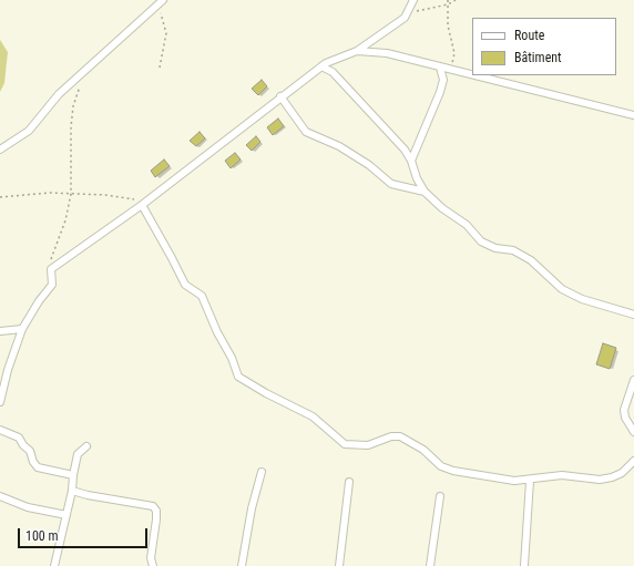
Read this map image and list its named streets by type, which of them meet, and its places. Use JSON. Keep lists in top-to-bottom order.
{
  "legend": ["Route", "Bâtiment"],
  "scale_bar": "100 m"
}
